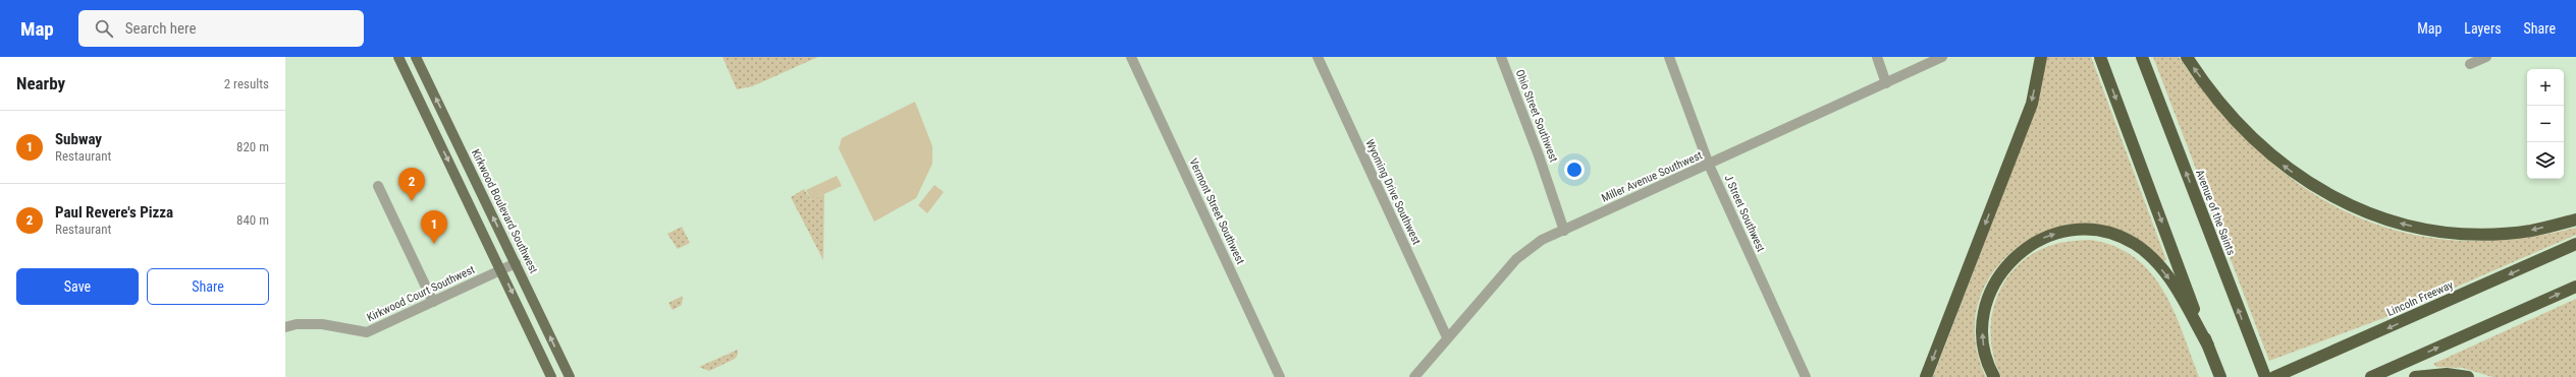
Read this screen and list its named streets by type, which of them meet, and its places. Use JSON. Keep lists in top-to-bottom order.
{
  "streets": {
    "highway": ["Avenue of the Saints", "Lincoln Freeway"],
    "main road": ["Kirkwood Boulevard Southwest"],
    "street": [
      "Ohio Street Southwest",
      "Miller Avenue Southwest",
      "Wyoming Drive Southwest",
      "Vermont Street Southwest",
      "J Street Southwest",
      "Kirkwood Court Southwest"
    ]
  },
  "crossings": [
    ["Ohio Street Southwest", "Miller Avenue Southwest"],
    ["Miller Avenue Southwest", "Wyoming Drive Southwest"],
    ["Miller Avenue Southwest", "J Street Southwest"],
    ["Kirkwood Boulevard Southwest", "Kirkwood Court Southwest"]
  ],
  "page": {
    "header": "Map",
    "search": "Search here",
    "nav": ["Map", "Layers", "Share"],
    "heading": ["Nearby", "2 results"],
    "map_buttons": ["+", "−"],
    "list": [
      {
        "mark": "1",
        "name": "Subway",
        "note": "Restaurant",
        "value": "820 m"
      },
      {
        "mark": "2",
        "name": "Paul Revere's Pizza",
        "note": "Restaurant",
        "value": "840 m"
      }
    ],
    "pins": ["2", "1"],
    "buttons": ["Save", "Share"]
  }
}
